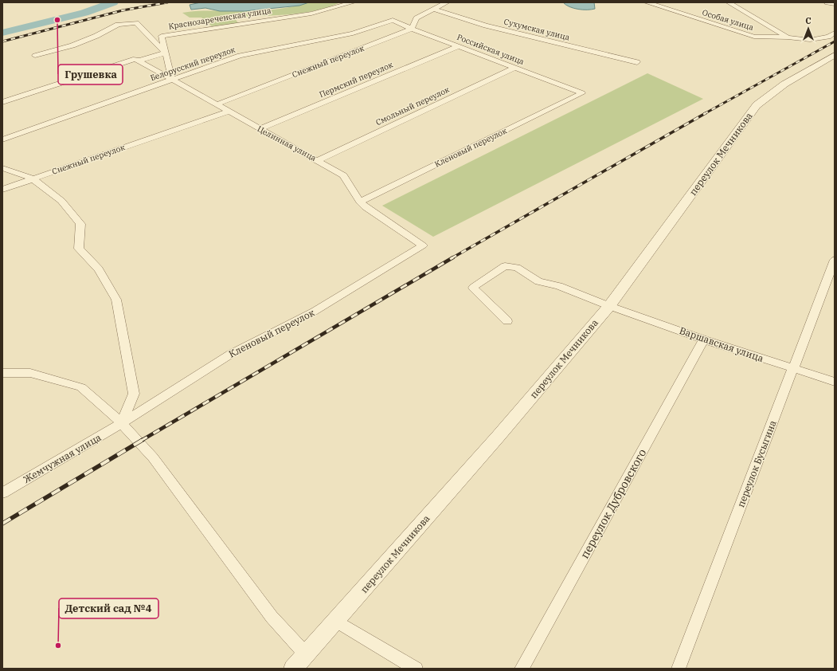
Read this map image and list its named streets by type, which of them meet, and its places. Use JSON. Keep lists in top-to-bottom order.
{
  "streets": {
    "street": [
      "Краснозареченская улица",
      "Особая улица",
      "Сухумская улица",
      "Российская улица",
      "Снежный переулок",
      "Белорусский переулок",
      "Пермский переулок",
      "Смольный переулок",
      "Целинная улица",
      "Кленовый переулок",
      "переулок Мечникова",
      "Варшавская улица",
      "Жемчужная улица",
      "переулок Бусыгина",
      "переулок Дубровского"
    ]
  },
  "crossings": [
    ["Краснозареченская улица", "Белорусский переулок"],
    ["Краснозареченская улица", "Целинная улица"],
    ["Российская улица", "Снежный переулок"],
    ["Российская улица", "Белорусский переулок"],
    ["Российская улица", "Пермский переулок"],
    ["Российская улица", "Смольный переулок"],
    ["Российская улица", "Кленовый переулок"],
    ["Снежный переулок", "Целинная улица"],
    ["Белорусский переулок", "Целинная улица"],
    ["Пермский переулок", "Целинная улица"],
    ["Смольный переулок", "Целинная улица"],
    ["Целинная улица", "Кленовый переулок"],
    ["Кленовый переулок", "Жемчужная улица"],
    ["переулок Мечникова", "Варшавская улица"],
    ["Варшавская улица", "переулок Бусыгина"],
    ["Варшавская улица", "переулок Дубровского"]
  ],
  "places": ["Грушевка", "Детский сад №4"],
  "north": "top"
}
